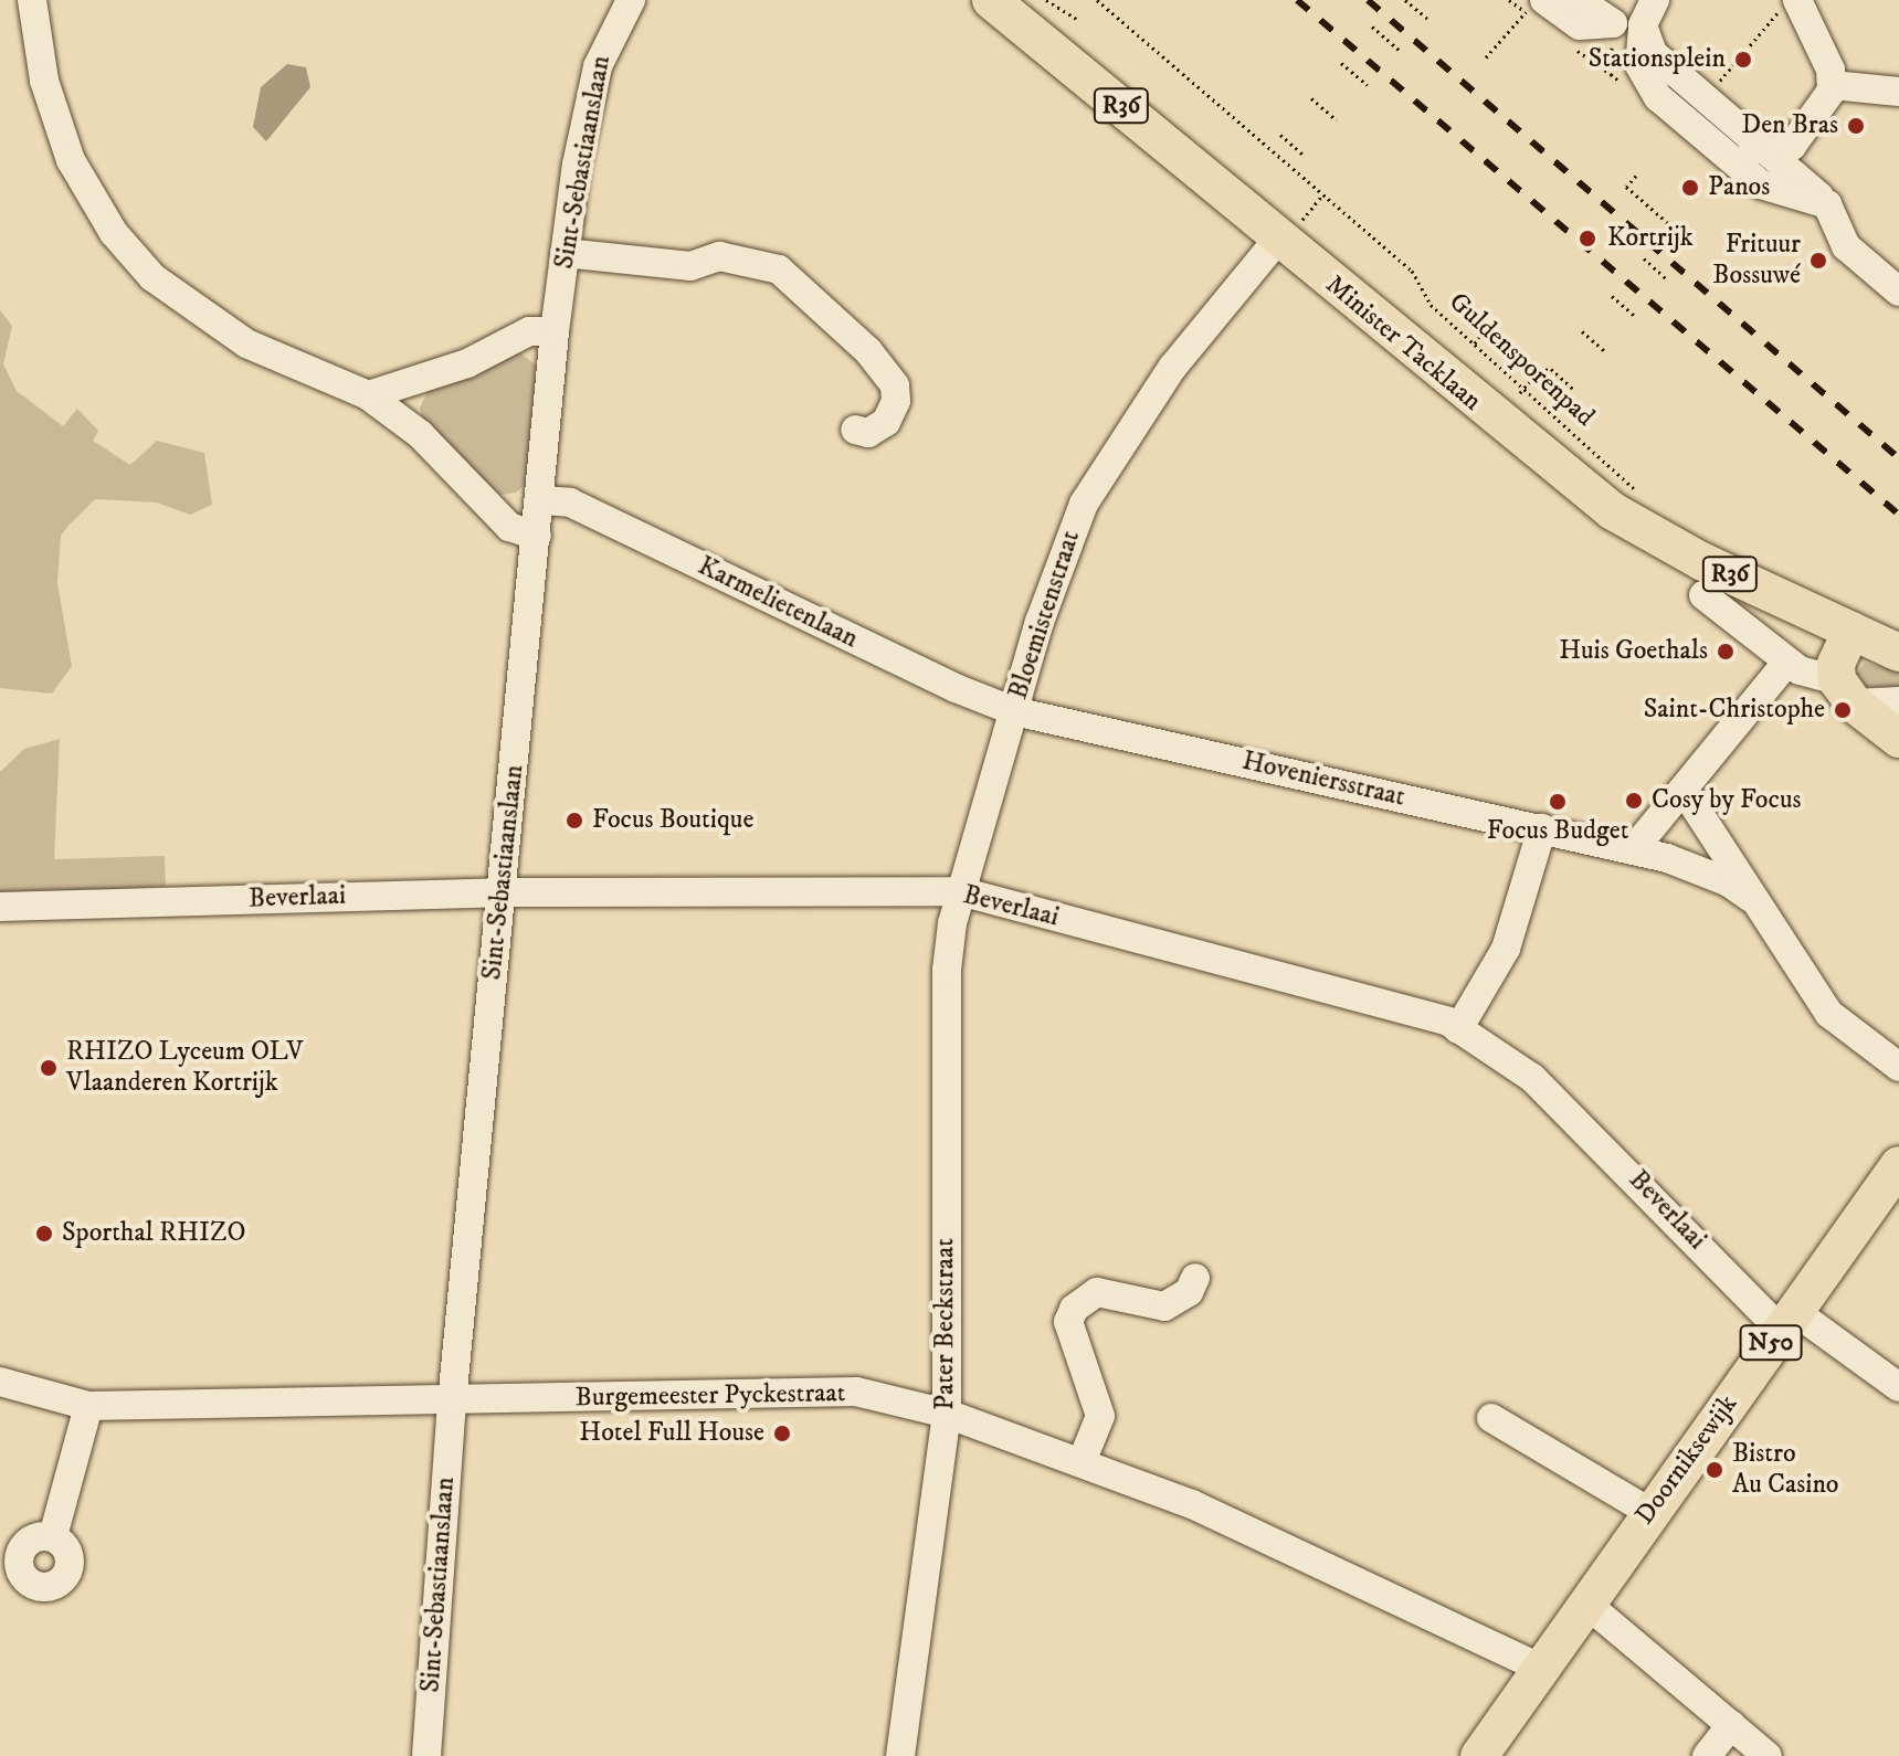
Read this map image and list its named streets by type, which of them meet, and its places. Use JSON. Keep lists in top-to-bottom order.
{
  "streets": {
    "main road": [
      "R36",
      "Minister Tacklaan",
      "N50",
      "Doorniksewijk"
    ],
    "street": [
      "Sint-Sebastiaanslaan",
      "Karmelietenlaan",
      "Bloemistenstraat",
      "Hoveniersstraat",
      "Beverlaai",
      "Pater Beckstraat",
      "Burgemeester Pyckestraat"
    ],
    "path": ["Guldensporenpad"]
  },
  "crossings": [
    ["Sint-Sebastiaanslaan", "Karmelietenlaan"],
    ["Sint-Sebastiaanslaan", "Beverlaai"],
    ["Sint-Sebastiaanslaan", "Burgemeester Pyckestraat"],
    ["Minister Tacklaan", "Bloemistenstraat"],
    ["Karmelietenlaan", "Bloemistenstraat"],
    ["Karmelietenlaan", "Hoveniersstraat"],
    ["Bloemistenstraat", "Hoveniersstraat"],
    ["Bloemistenstraat", "Beverlaai"],
    ["Bloemistenstraat", "Pater Beckstraat"],
    ["Beverlaai", "Pater Beckstraat"],
    ["Beverlaai", "Doorniksewijk"],
    ["Pater Beckstraat", "Burgemeester Pyckestraat"],
    ["Burgemeester Pyckestraat", "Doorniksewijk"]
  ],
  "places": [
    "Stationsplein",
    "Den Bras",
    "Panos",
    "Kortrijk",
    "Frituur Bossuwé",
    "Huis Goethals",
    "Saint-Christophe",
    "Cosy by Focus",
    "Focus Budget",
    "Focus Boutique",
    "RHIZO Lyceum OLV Vlaanderen Kortrijk",
    "Sporthal RHIZO",
    "Hotel Full House",
    "Bistro Au Casino"
  ]
}
